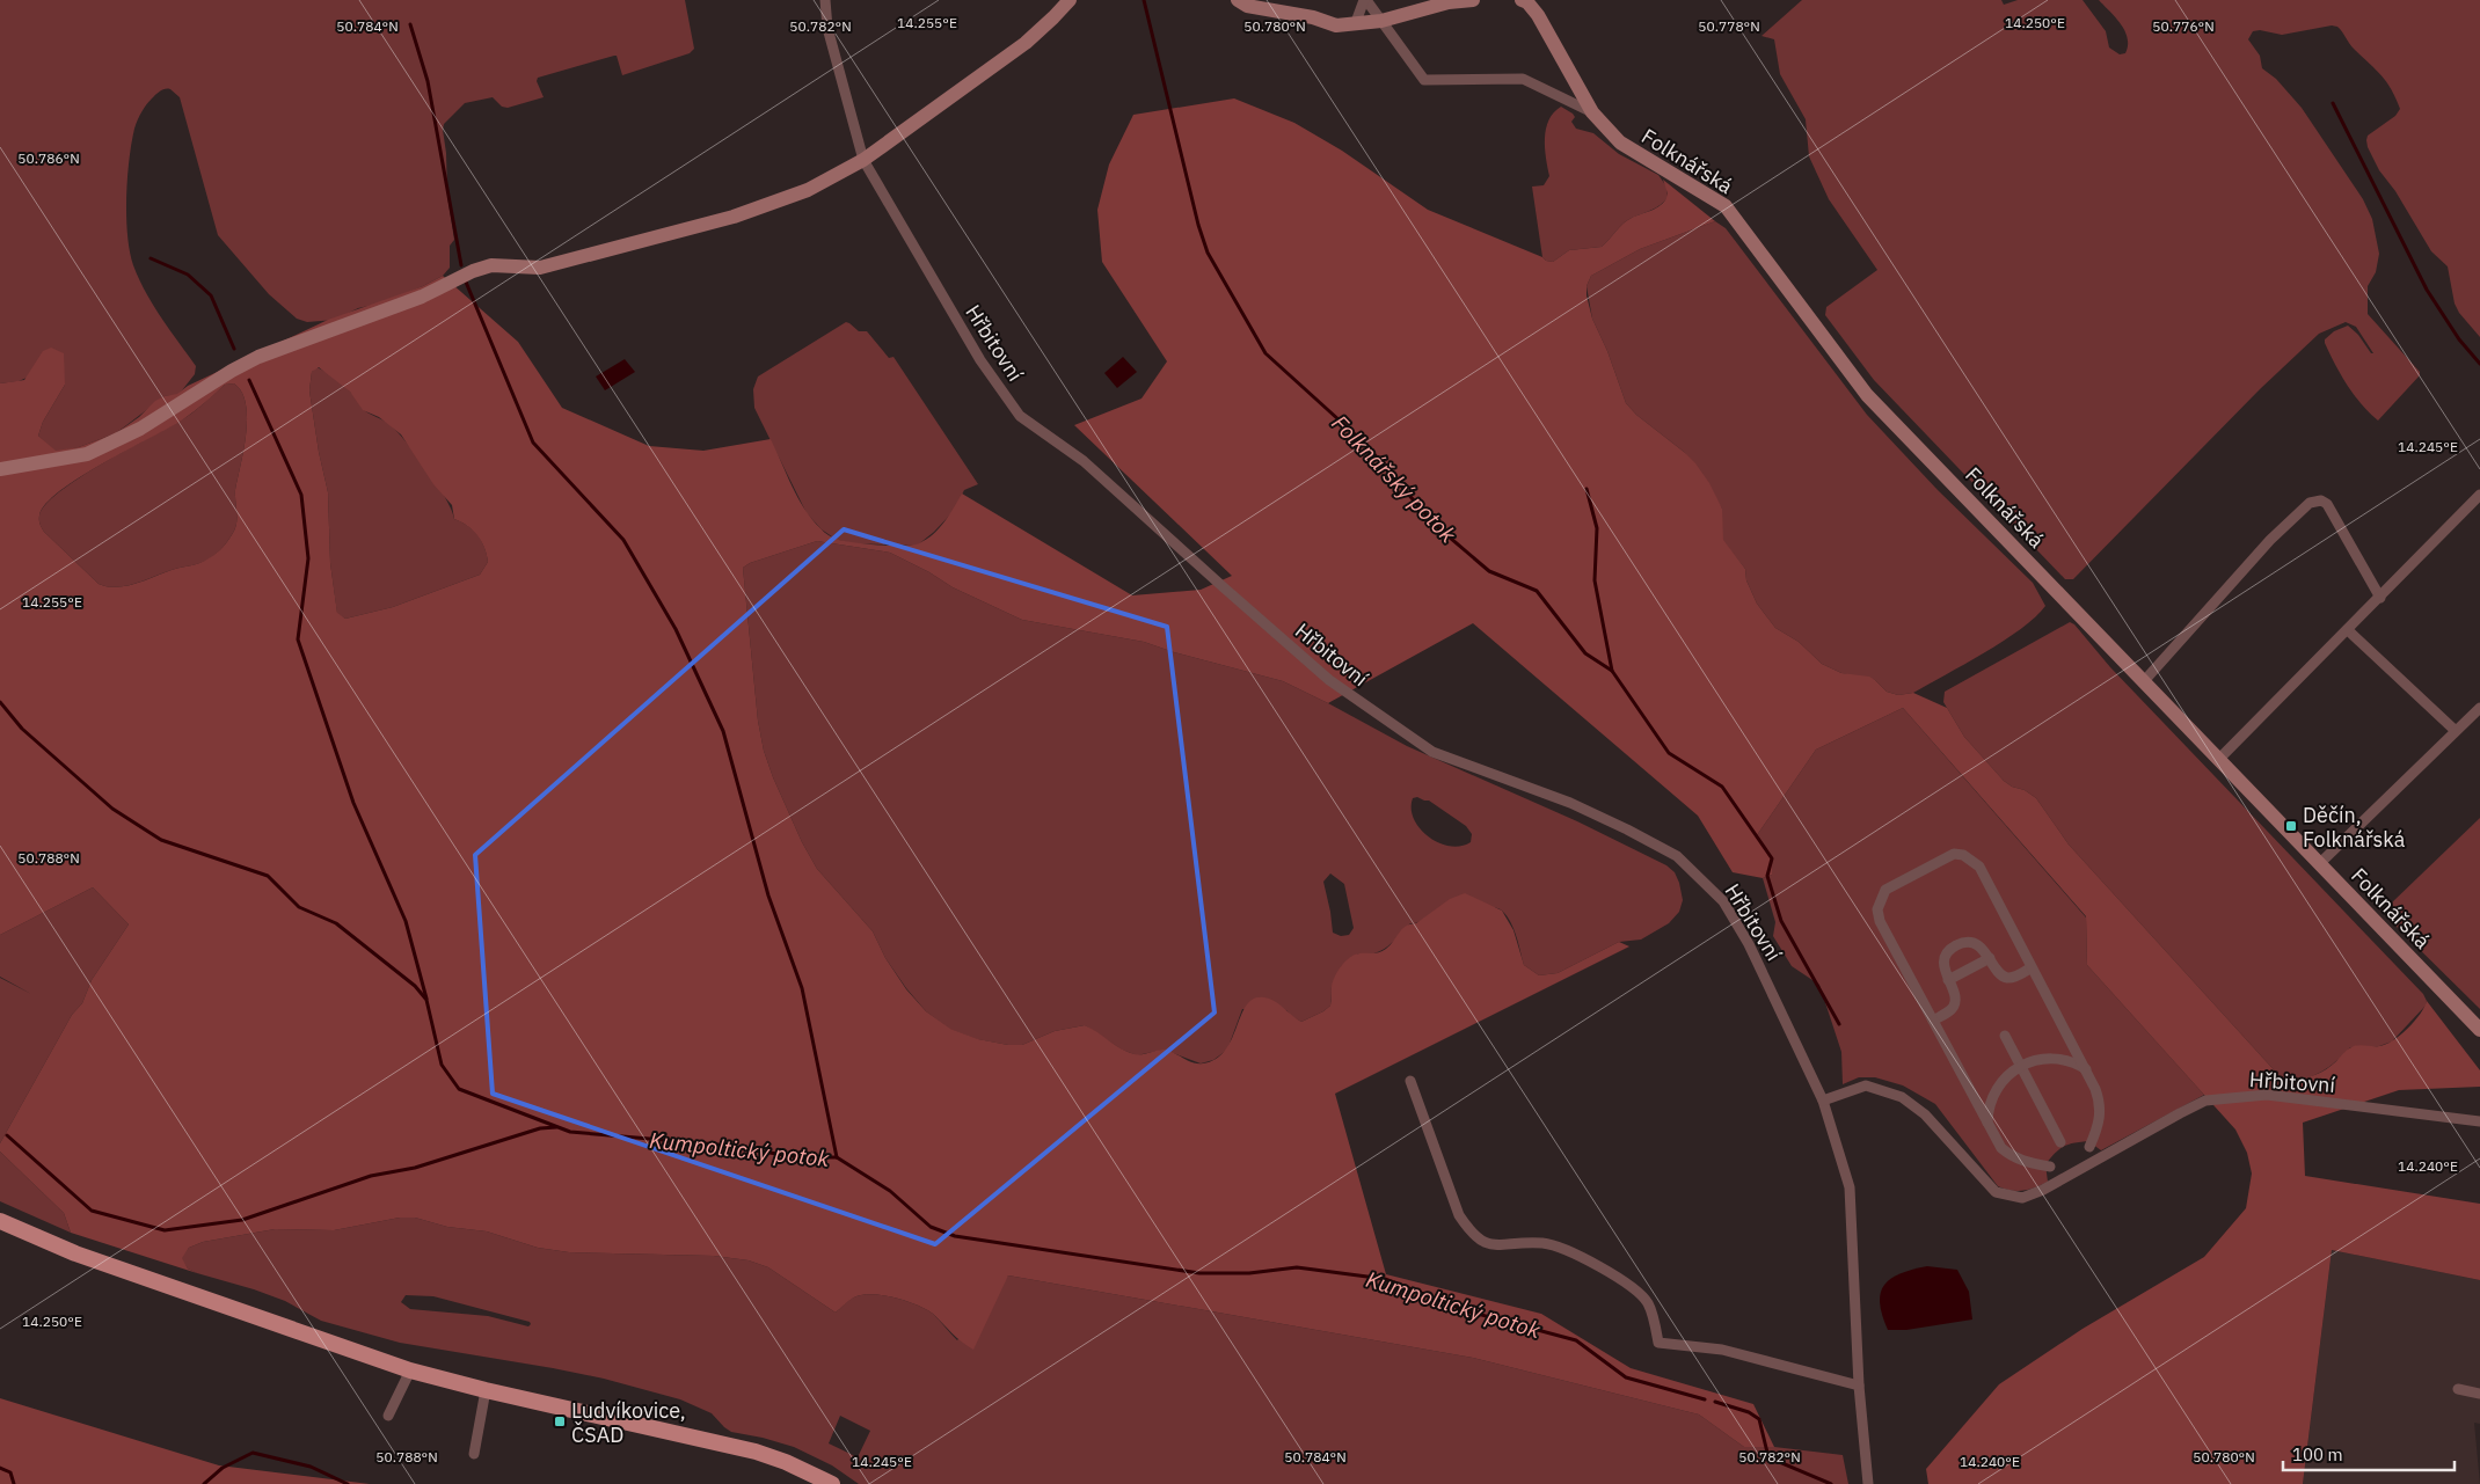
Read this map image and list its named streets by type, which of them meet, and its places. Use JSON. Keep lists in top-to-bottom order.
{
  "streets": {
    "street": ["Folknářská", "Hřbitovní"]
  },
  "water": ["Folknářský potok", "Kumpoltický potok"],
  "places": {
    "transit": ["Děčín, Folknářská", "Ludvíkovice, ČSAD"]
  },
  "scale_bar": "100 m",
  "coordinates": [
    "14.255°E",
    "14.250°E",
    "50.784°N",
    "50.782°N",
    "50.780°N",
    "50.778°N",
    "50.776°N",
    "50.786°N",
    "14.245°E",
    "50.788°N",
    "14.240°E"
  ]
}
